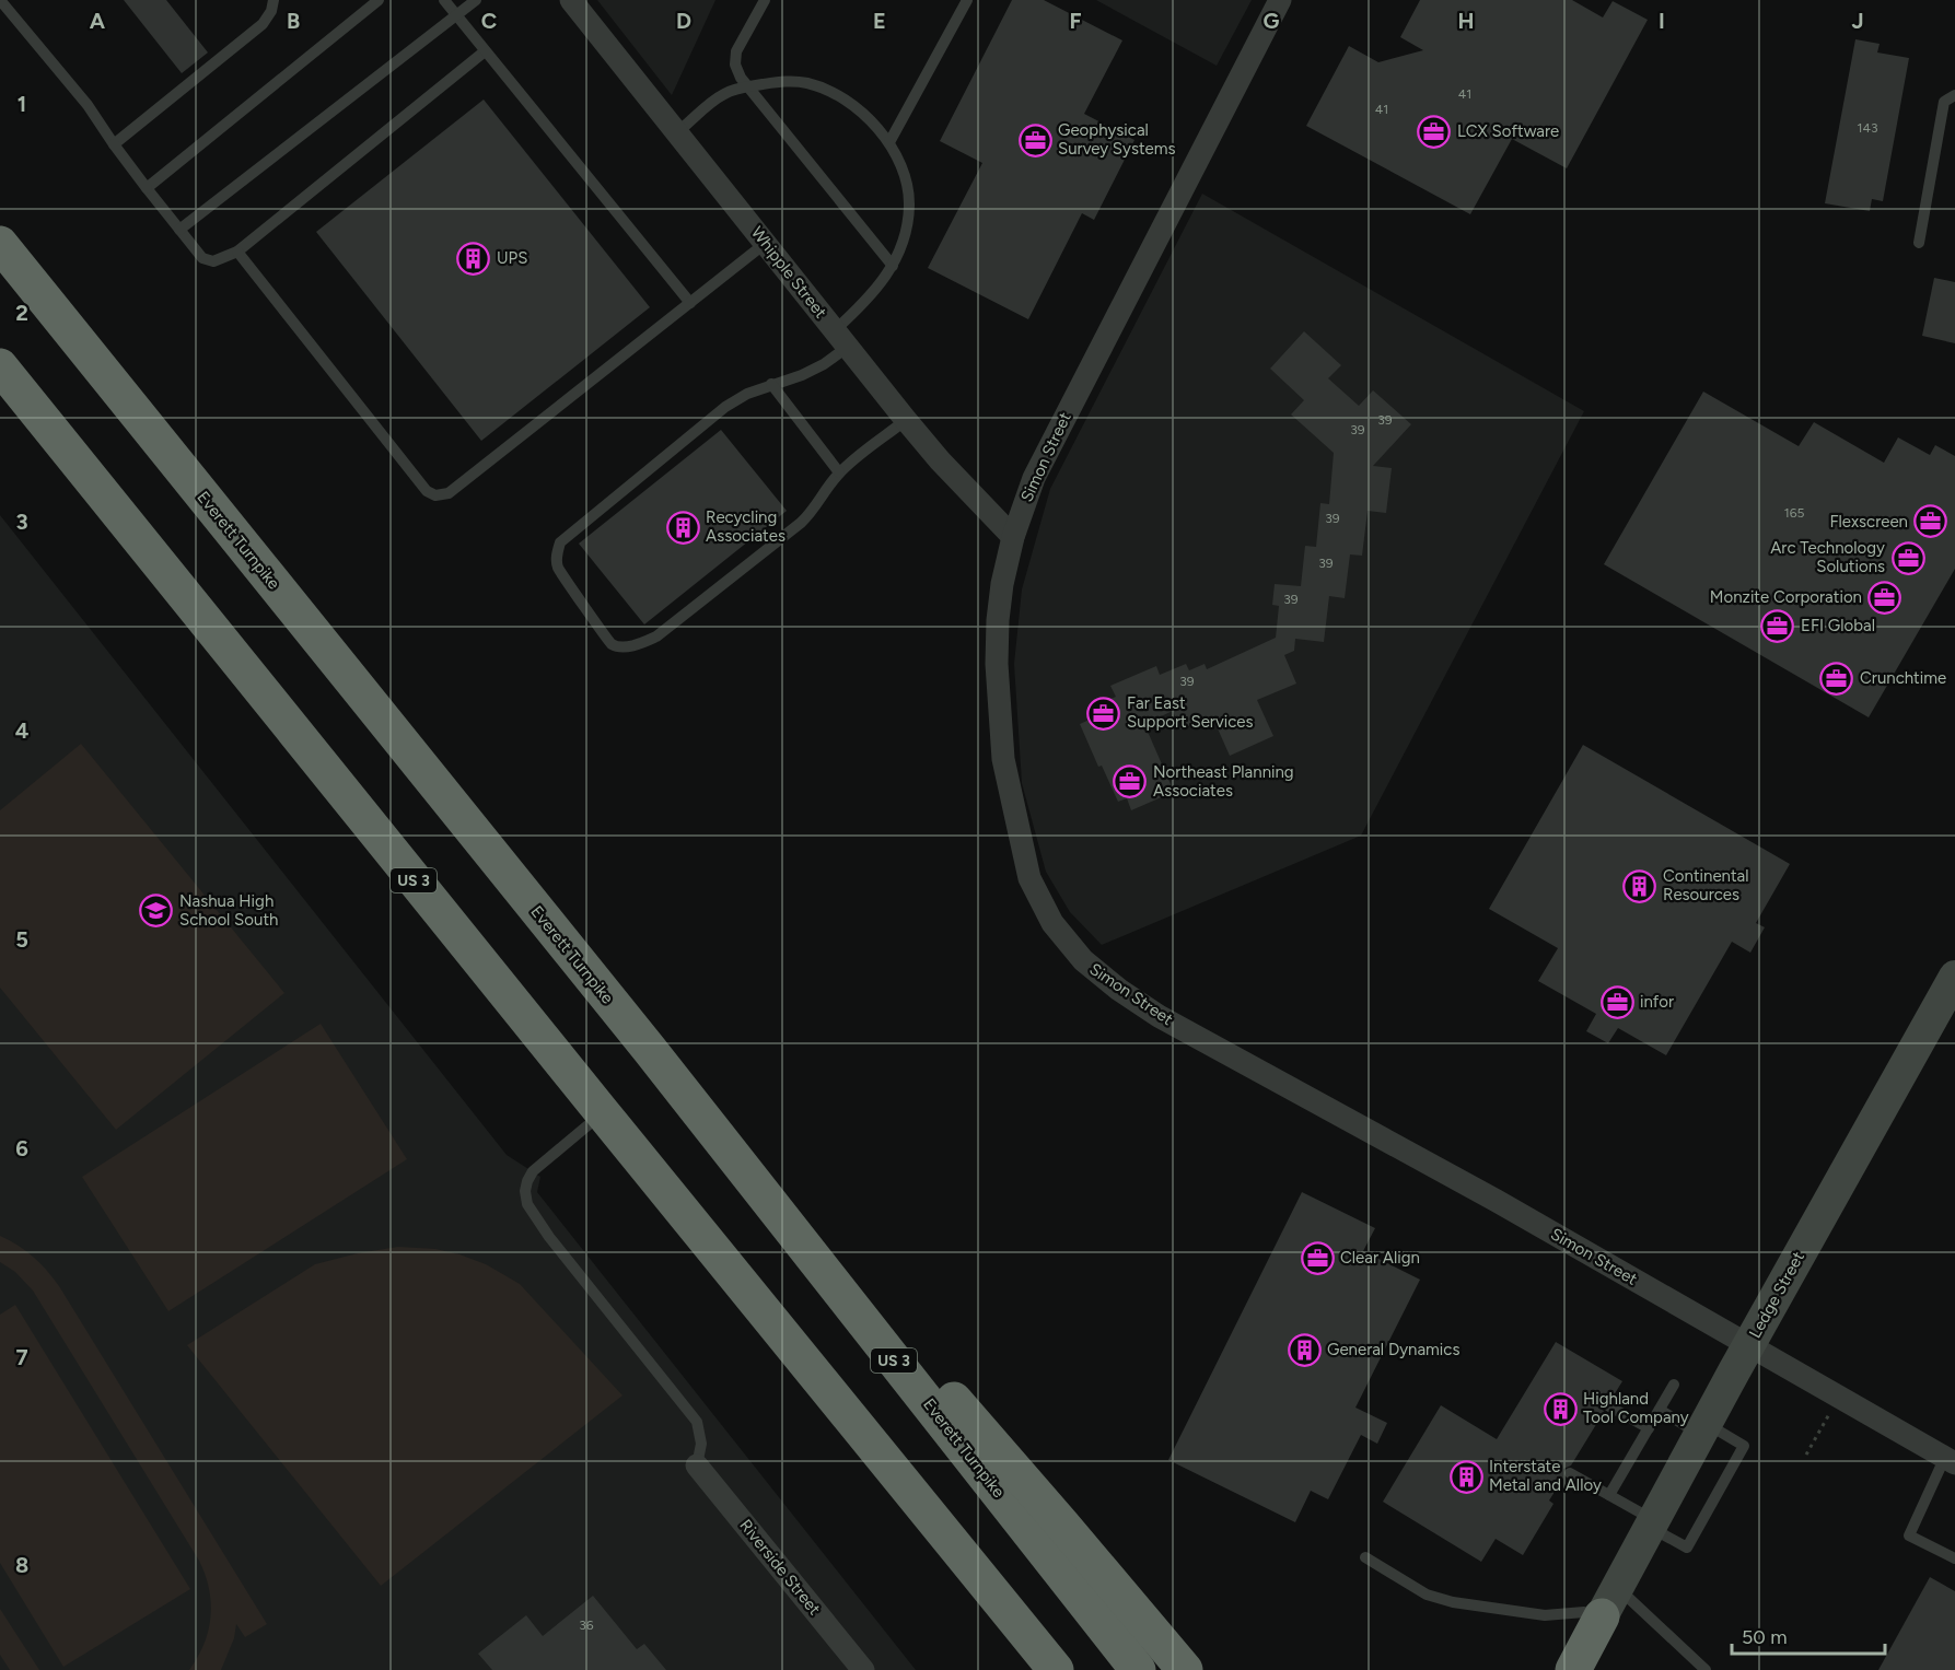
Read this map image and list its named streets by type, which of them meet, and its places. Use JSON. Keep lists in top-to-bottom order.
{
  "streets": {
    "highway": ["Everett Turnpike", "US 3"],
    "street": [
      "Whipple Street",
      "Simon Street",
      "Ledge Street",
      "Riverside Street"
    ]
  },
  "crossings": [
    ["Whipple Street", "Simon Street"],
    ["Simon Street", "Ledge Street"]
  ],
  "places": {
    "office": [
      "LCX Software",
      "Geophysical Survey Systems",
      "Flexscreen",
      "Arc Technology Solutions",
      "Monzite Corporation",
      "EFI Global",
      "Crunchtime",
      "Far East Support Services",
      "Northeast Planning Associates",
      "infor",
      "Clear Align"
    ],
    "building": [
      "UPS",
      "Recycling Associates",
      "Continental Resources",
      "General Dynamics",
      "Highland Tool Company",
      "Interstate Metal and Alloy"
    ],
    "school or university": ["Nashua High School South"]
  },
  "house_numbers": [
    "41",
    "41",
    "143",
    "39",
    "39",
    "165",
    "39",
    "39",
    "39",
    "39",
    "36"
  ],
  "scale_bar": "50 m",
  "grid": {
    "columns": [
      "A",
      "B",
      "C",
      "D",
      "E",
      "F",
      "G",
      "H",
      "I",
      "J"
    ],
    "rows": [
      "1",
      "2",
      "3",
      "4",
      "5",
      "6",
      "7",
      "8"
    ]
  }
}
